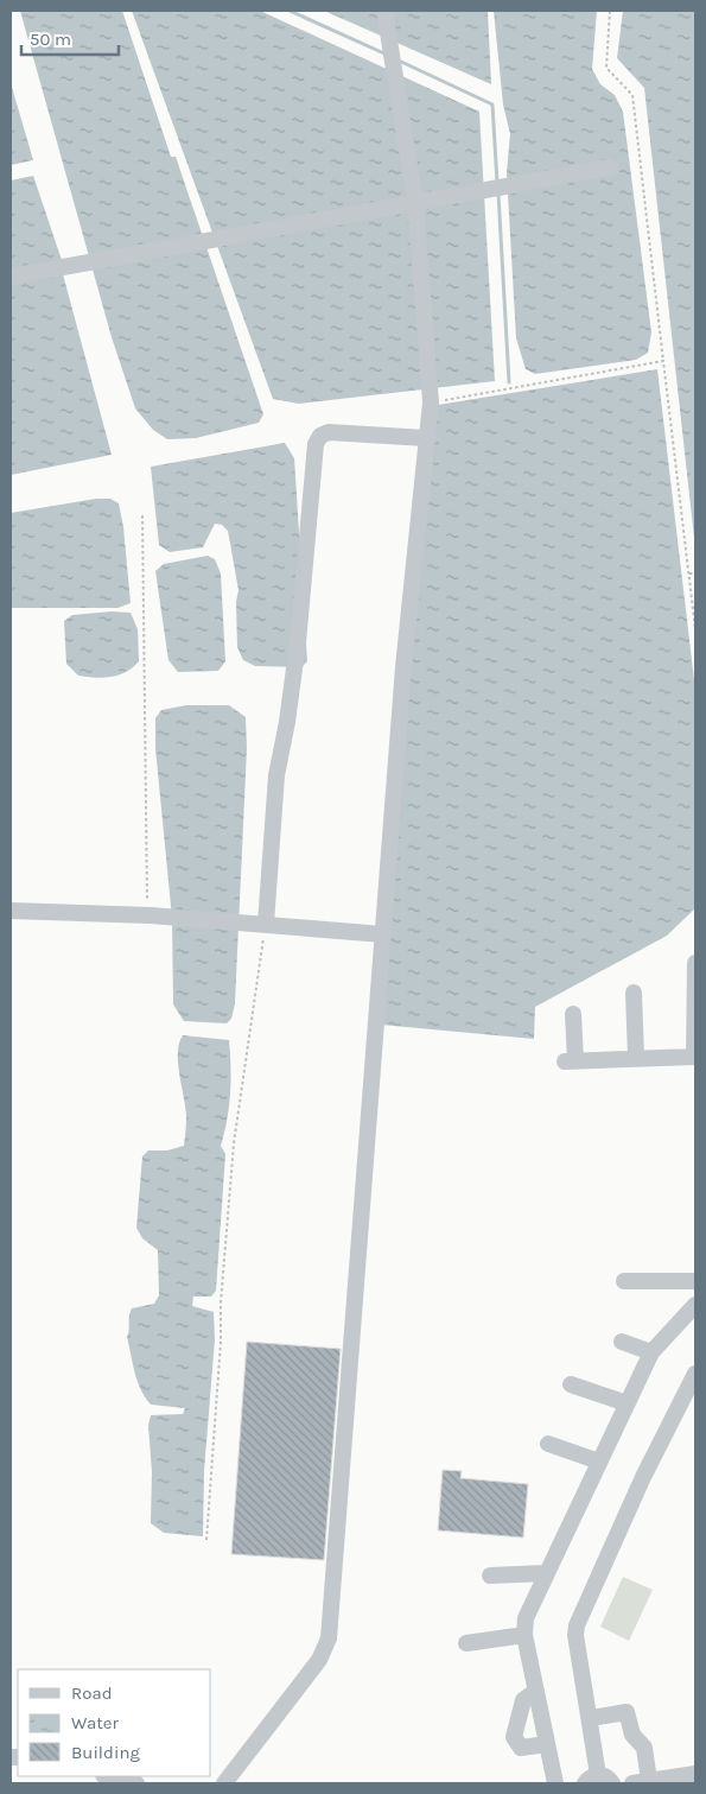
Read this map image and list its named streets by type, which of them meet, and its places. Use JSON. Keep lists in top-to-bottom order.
{
  "legend": ["Road", "Water", "Building"],
  "scale_bar": "50 m"
}
